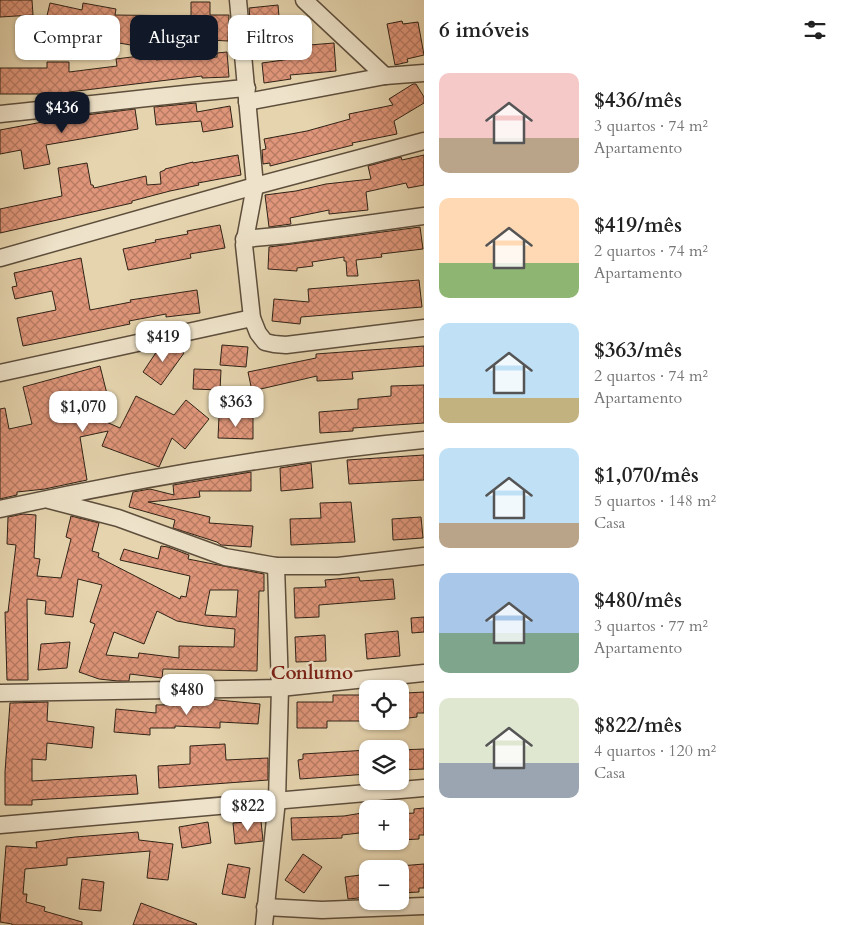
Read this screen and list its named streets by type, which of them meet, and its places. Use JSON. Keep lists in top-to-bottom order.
{
  "districts": ["Conlumo"],
  "page": {
    "heading": "6 imóveis",
    "chip": ["Comprar", "Alugar", "Filtros"],
    "list": [
      {
        "name": "$436/mês",
        "note": "3 quartos · 74 m² · Apartamento"
      },
      {
        "name": "$419/mês",
        "note": "2 quartos · 74 m² · Apartamento"
      },
      {
        "name": "$363/mês",
        "note": "2 quartos · 74 m² · Apartamento"
      },
      {
        "name": "$1,070/mês",
        "note": "5 quartos · 148 m² · Casa"
      },
      {
        "name": "$480/mês",
        "note": "3 quartos · 77 m² · Apartamento"
      },
      {
        "name": "$822/mês",
        "note": "4 quartos · 120 m² · Casa"
      }
    ],
    "price": [
      "$436",
      "$419",
      "$363",
      "$1,070",
      "$480",
      "$822"
    ],
    "map_buttons": ["+", "−"]
  }
}
